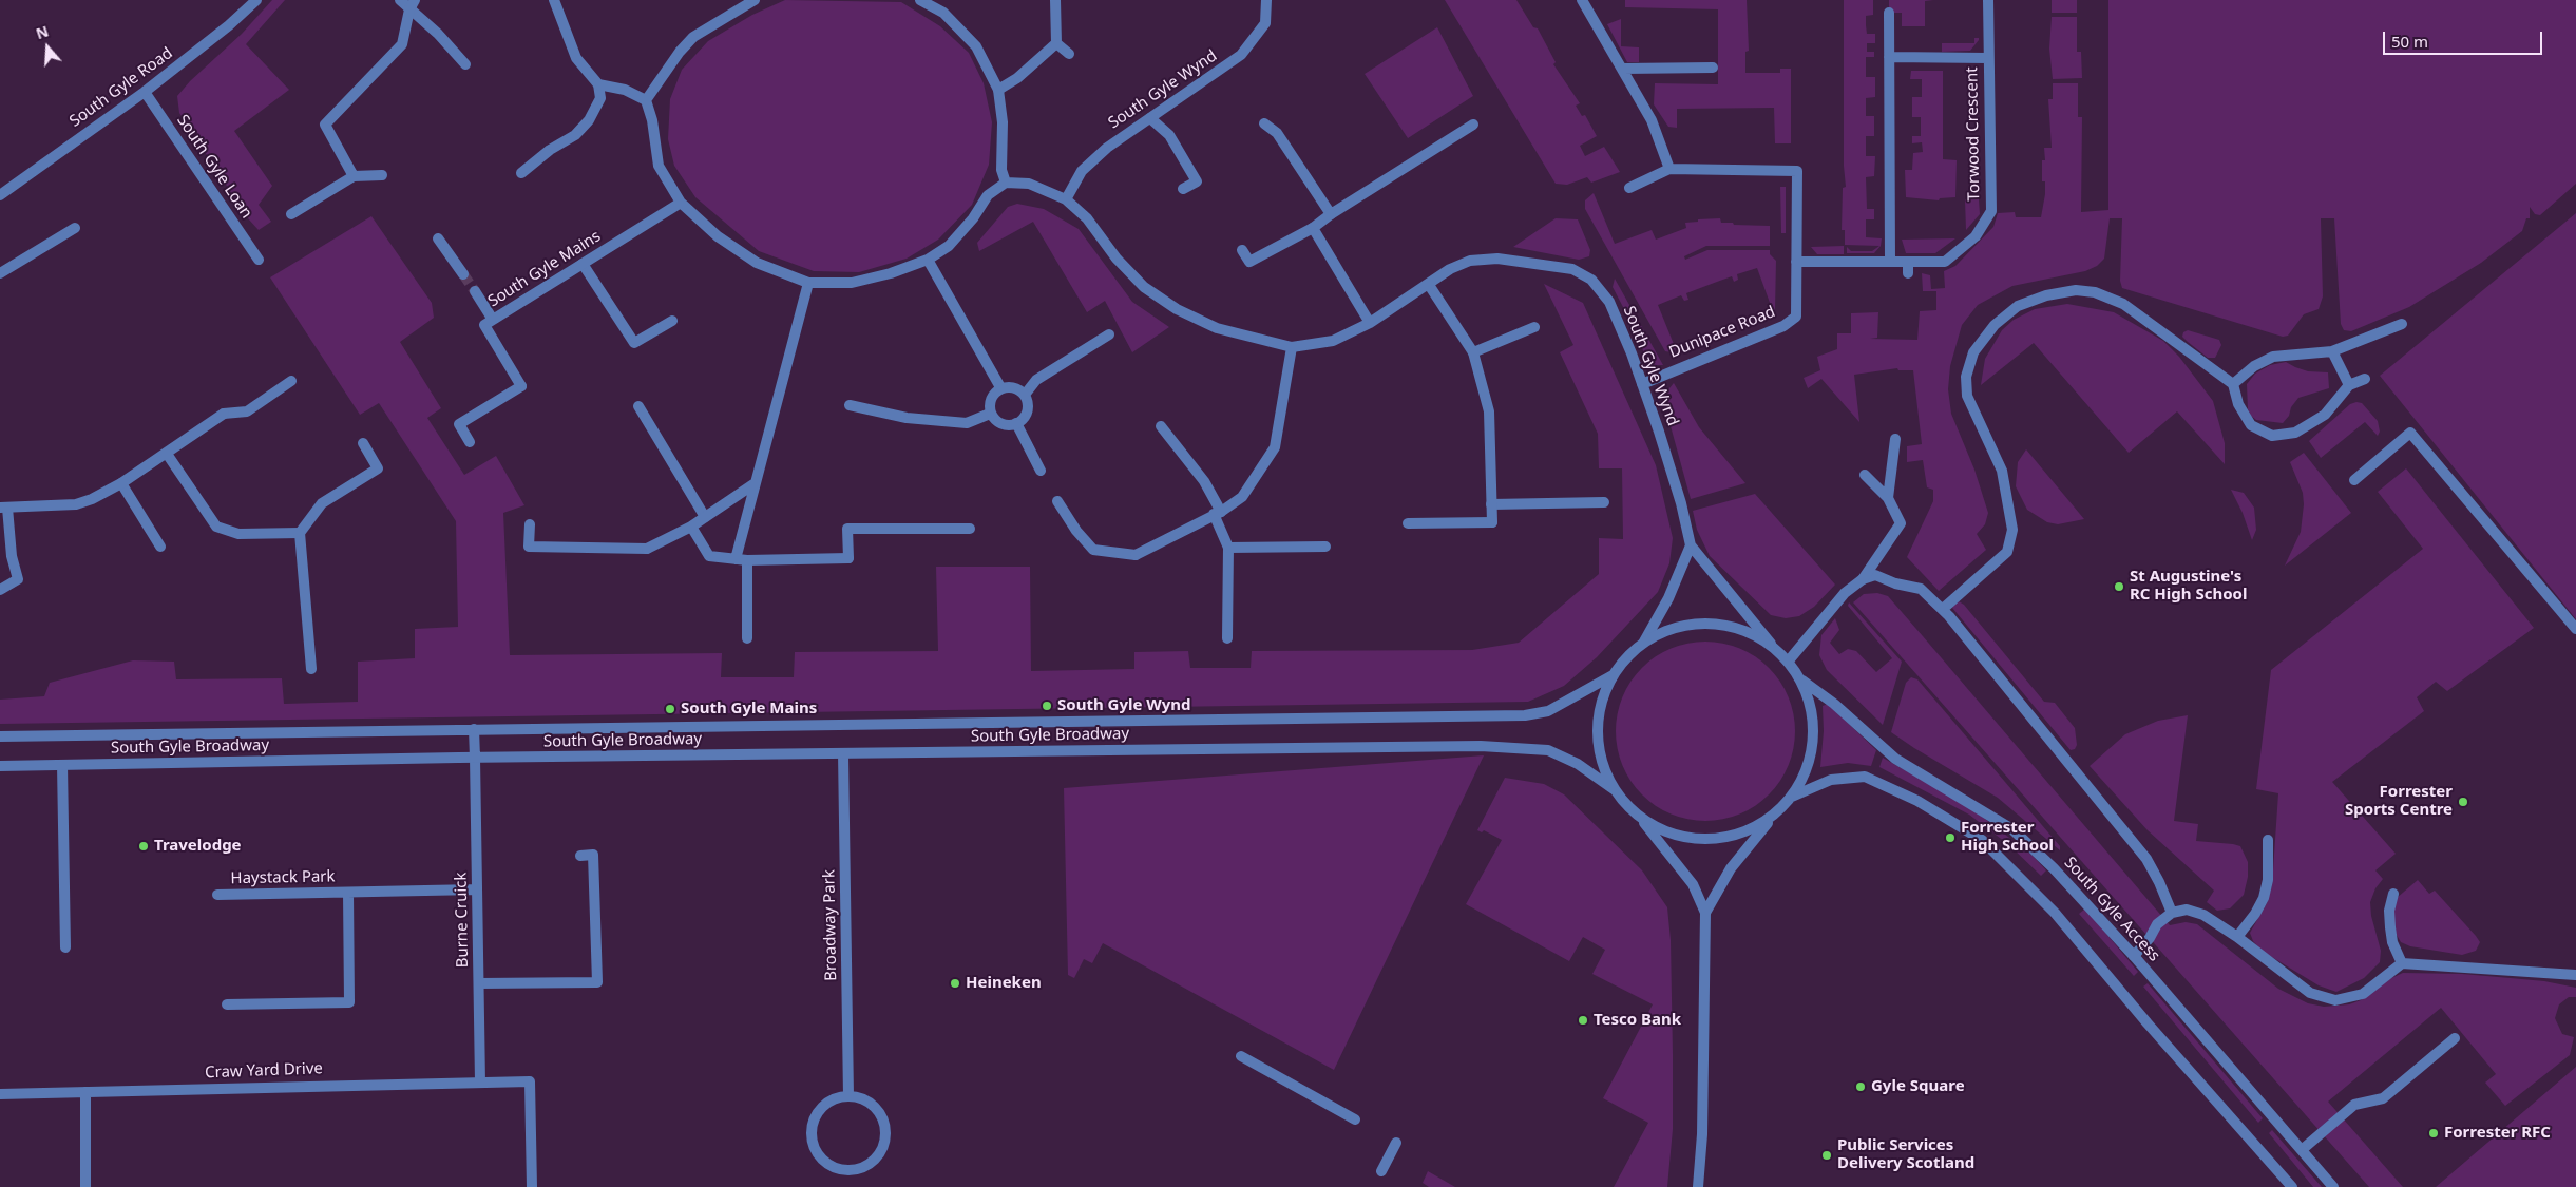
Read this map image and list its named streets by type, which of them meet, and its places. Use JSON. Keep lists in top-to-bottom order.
{
  "streets": {
    "street": [
      "South Gyle Road",
      "South Gyle Wynd",
      "Torwood Crescent",
      "South Gyle Loan",
      "South Gyle Mains",
      "Dunipace Road",
      "South Gyle Broadway",
      "Haystack Park",
      "South Gyle Access",
      "Burne Cruick",
      "Broadway Park",
      "Craw Yard Drive"
    ]
  },
  "crossings": [
    ["South Gyle Road", "South Gyle Loan"],
    ["South Gyle Wynd", "Dunipace Road"],
    ["Torwood Crescent", "Dunipace Road"],
    ["South Gyle Broadway", "Burne Cruick"],
    ["South Gyle Broadway", "Broadway Park"],
    ["Haystack Park", "Burne Cruick"],
    ["Burne Cruick", "Craw Yard Drive"]
  ],
  "places": [
    "St Augustine's RC High School",
    "South Gyle Wynd",
    "South Gyle Mains",
    "Forrester Sports Centre",
    "Forrester High School",
    "Travelodge",
    "Heineken",
    "Tesco Bank",
    "Gyle Square",
    "Forrester RFC",
    "Public Services Delivery Scotland"
  ],
  "scale_bar": "50 m",
  "north": "top"
}
